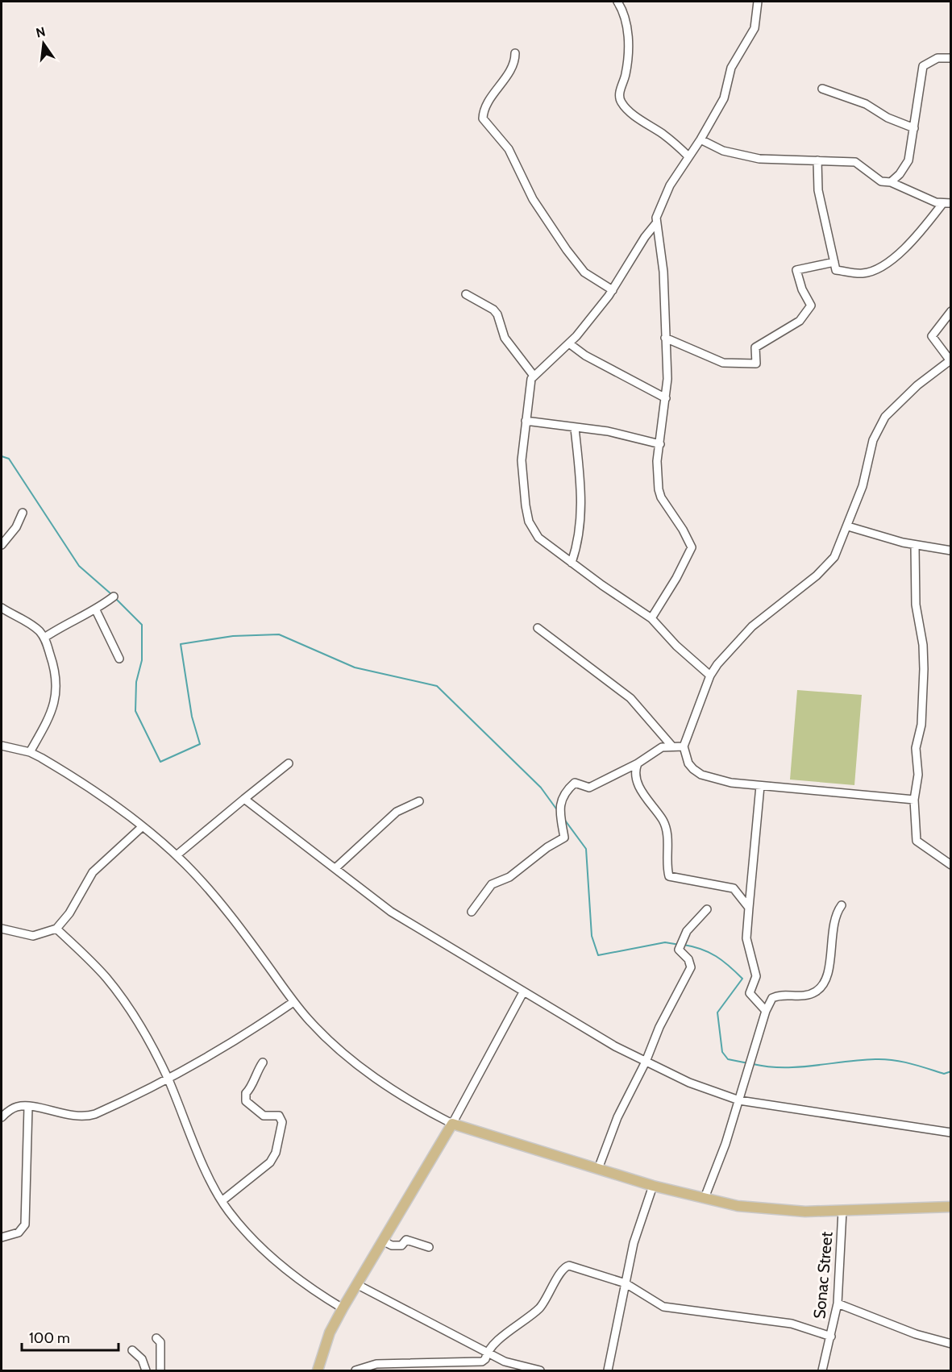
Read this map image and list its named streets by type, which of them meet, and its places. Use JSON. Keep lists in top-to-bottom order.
{
  "streets": {
    "street": ["Sonac Street"]
  },
  "scale_bar": "100 m",
  "north": "top"
}
